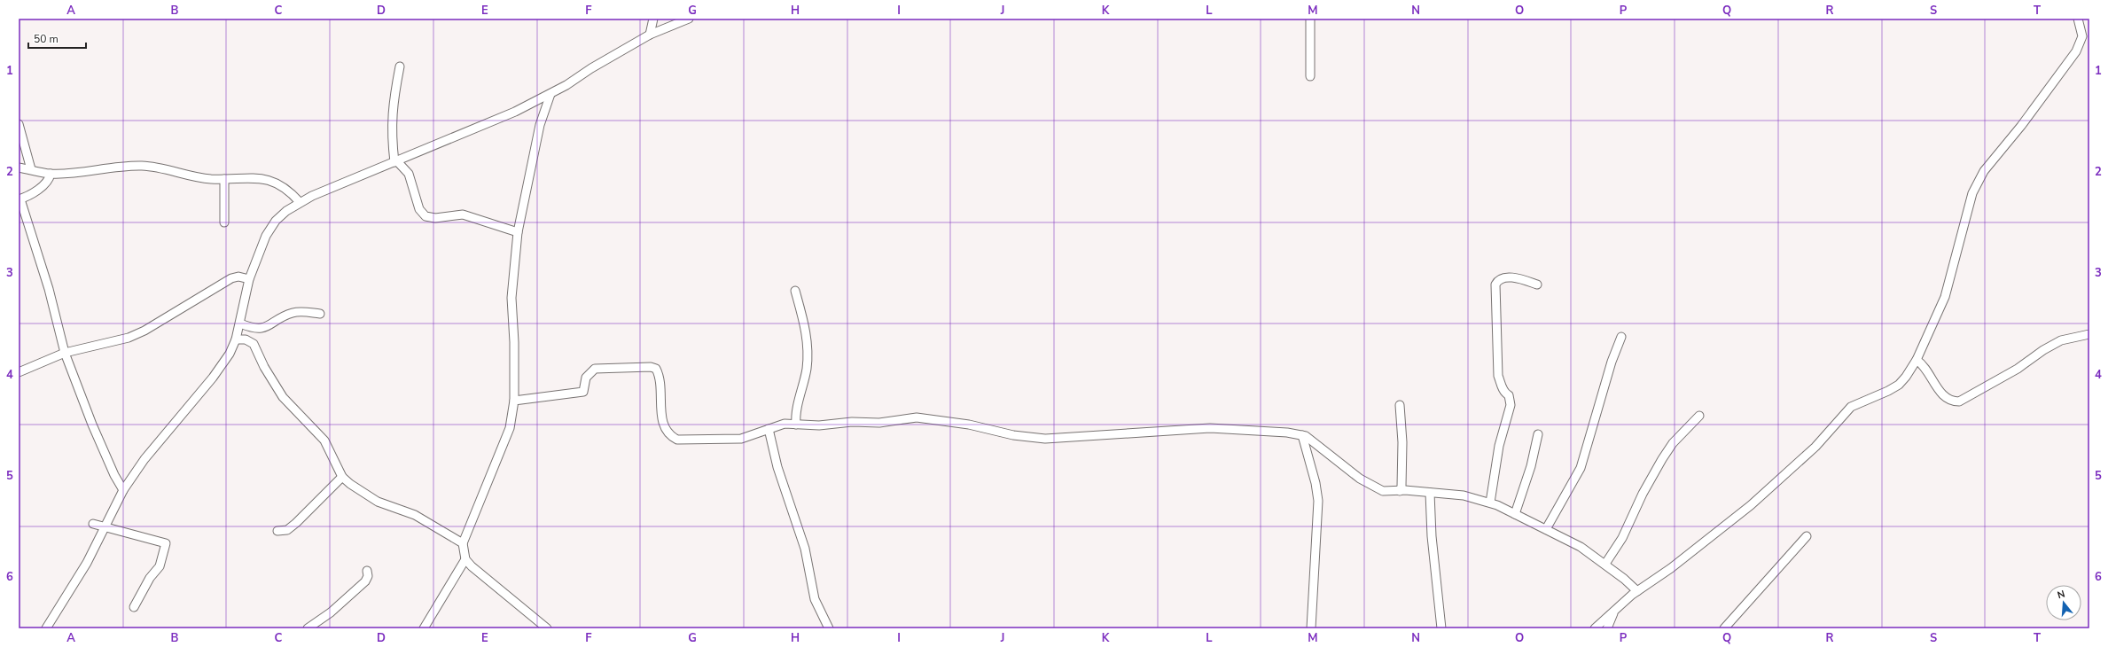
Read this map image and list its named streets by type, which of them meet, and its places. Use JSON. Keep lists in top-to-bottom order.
{
  "scale_bar": "50 m",
  "north": "top",
  "grid": {
    "columns": [
      "A",
      "B",
      "C",
      "D",
      "E",
      "F",
      "G",
      "H",
      "I",
      "J",
      "K",
      "L",
      "M",
      "N",
      "O",
      "P",
      "Q",
      "R",
      "S",
      "T"
    ],
    "rows": [
      "1",
      "2",
      "3",
      "4",
      "5",
      "6"
    ]
  }
}
